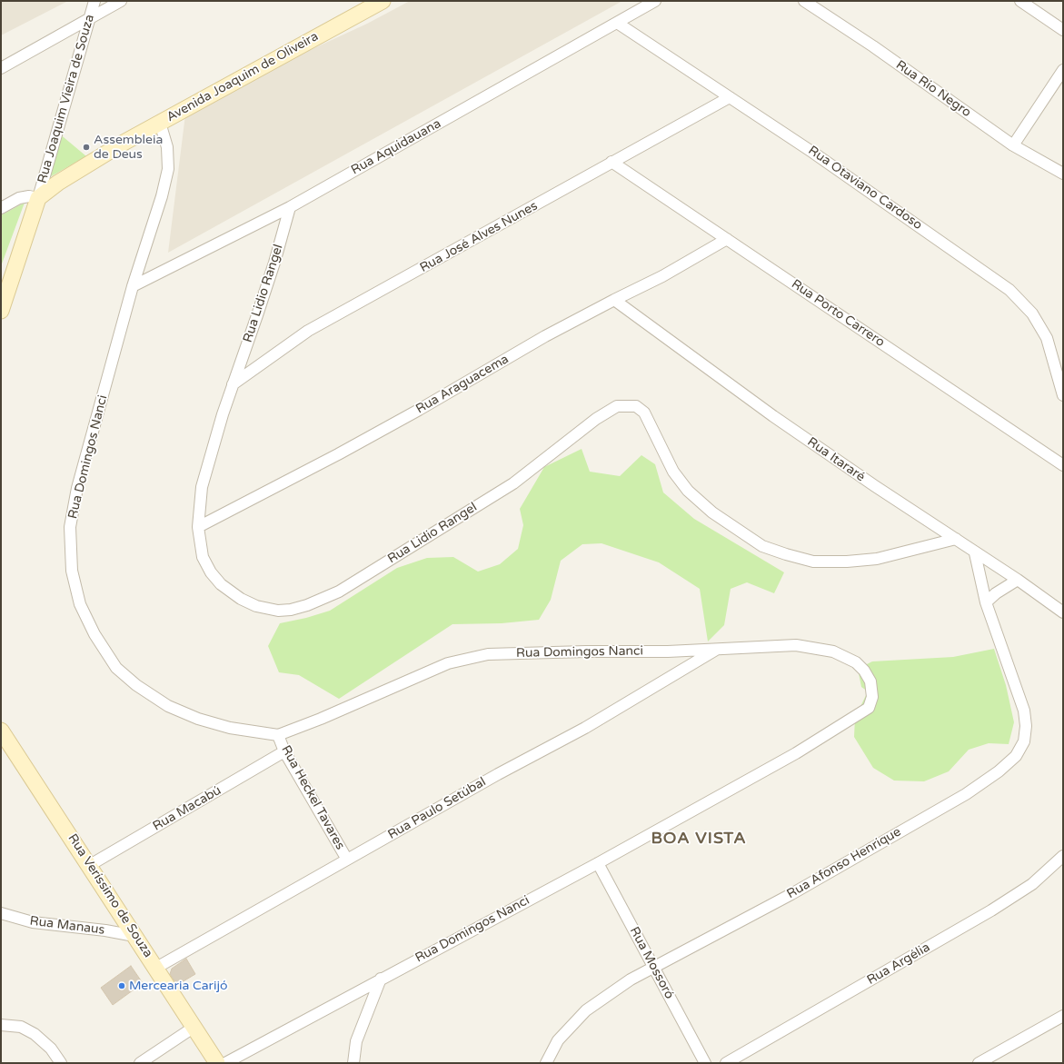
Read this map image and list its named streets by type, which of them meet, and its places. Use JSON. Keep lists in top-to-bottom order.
{
  "streets": {
    "main road": ["Avenida Joaquim de Oliveira", "Rua Veríssimo de Souza"],
    "street": [
      "Rua Rio Negro",
      "Rua Joaquim Vieira de Souza",
      "Rua Aquidauana",
      "Rua Otaviano Cardoso",
      "Rua José Alves Nunes",
      "Rua Lidio Rangel",
      "Rua Porto Carrero",
      "Rua Araguacema",
      "Rua Domingos Nanci",
      "Rua Itararé",
      "Rua Heckel Tavares",
      "Rua Macabú",
      "Rua Paulo Setúbal",
      "Rua Afonso Henrique",
      "Rua Manaus",
      "Rua Mossoró",
      "Rua Argélia"
    ]
  },
  "crossings": [
    ["Avenida Joaquim de Oliveira", "Rua Joaquim Vieira de Souza"],
    ["Avenida Joaquim de Oliveira", "Rua Domingos Nanci"],
    ["Rua Aquidauana", "Rua Otaviano Cardoso"],
    ["Rua Aquidauana", "Rua Lidio Rangel"],
    ["Rua Aquidauana", "Rua Domingos Nanci"],
    ["Rua Otaviano Cardoso", "Rua José Alves Nunes"],
    ["Rua José Alves Nunes", "Rua Lidio Rangel"],
    ["Rua José Alves Nunes", "Rua Porto Carrero"],
    ["Rua Lidio Rangel", "Rua Araguacema"],
    ["Rua Lidio Rangel", "Rua Itararé"],
    ["Rua Porto Carrero", "Rua Araguacema"],
    ["Rua Araguacema", "Rua Itararé"],
    ["Rua Domingos Nanci", "Rua Heckel Tavares"],
    ["Rua Domingos Nanci", "Rua Paulo Setúbal"],
    ["Rua Domingos Nanci", "Rua Mossoró"],
    ["Rua Itararé", "Rua Afonso Henrique"],
    ["Rua Heckel Tavares", "Rua Macabú"],
    ["Rua Heckel Tavares", "Rua Paulo Setúbal"],
    ["Rua Macabú", "Rua Veríssimo de Souza"],
    ["Rua Paulo Setúbal", "Rua Veríssimo de Souza"],
    ["Rua Afonso Henrique", "Rua Mossoró"],
    ["Rua Veríssimo de Souza", "Rua Manaus"]
  ],
  "districts": ["BOA VISTA"],
  "places": ["Assembleia de Deus", "Mercearia Carijó"]
}
